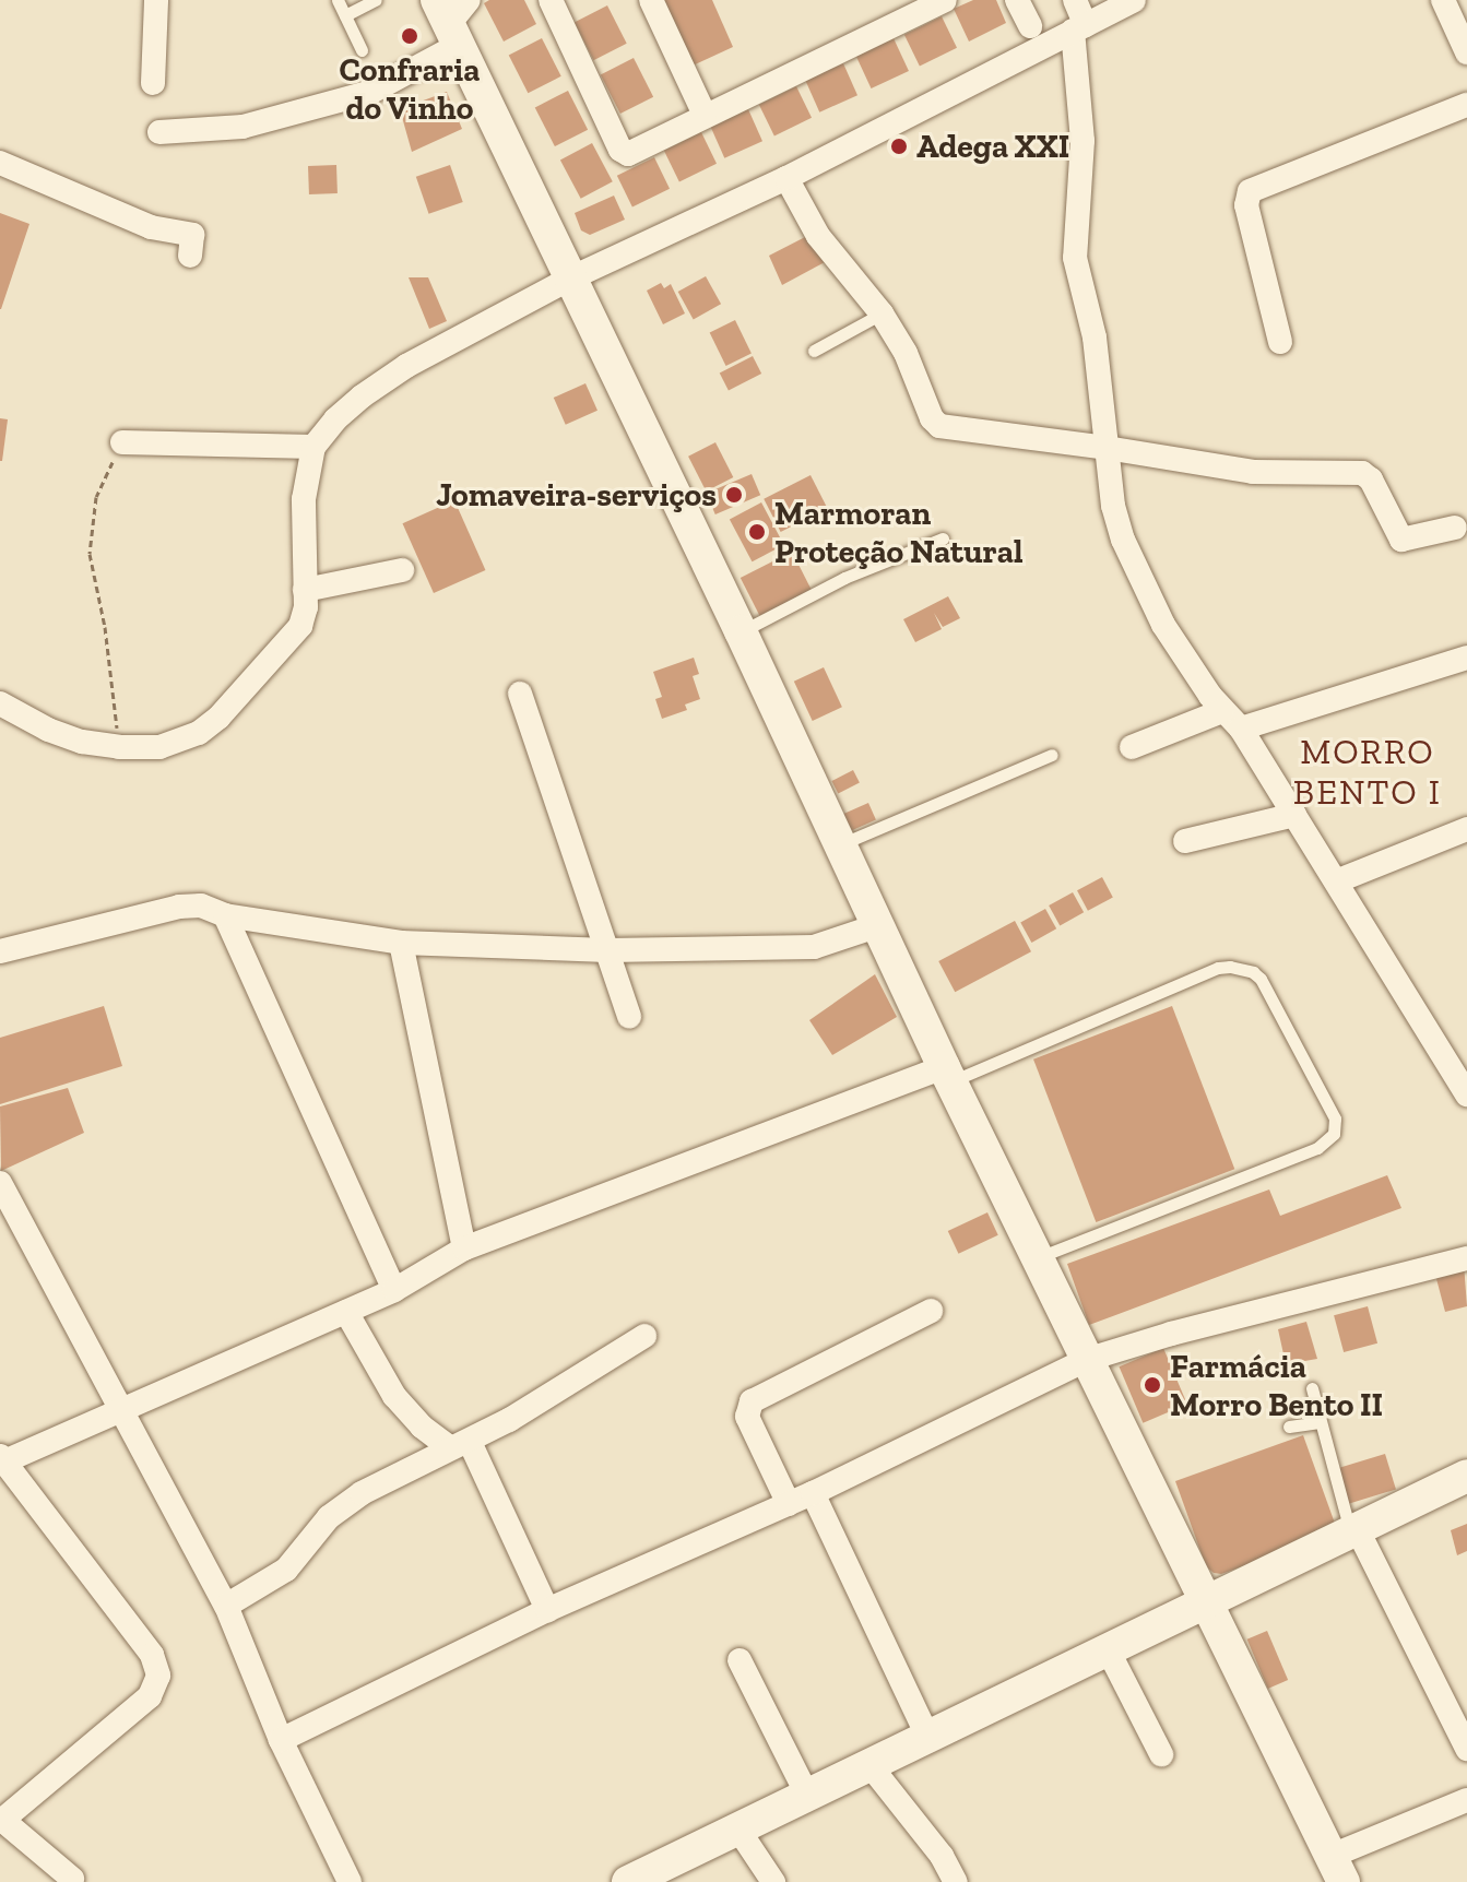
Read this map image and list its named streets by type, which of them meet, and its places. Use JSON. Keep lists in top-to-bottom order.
{
  "districts": ["MORRO BENTO I"],
  "places": [
    "Confraria do Vinho",
    "Adega XXI",
    "Jomaveira-serviços",
    "Marmoran Proteção Natural",
    "Farmácia Morro Bento II"
  ]
}
